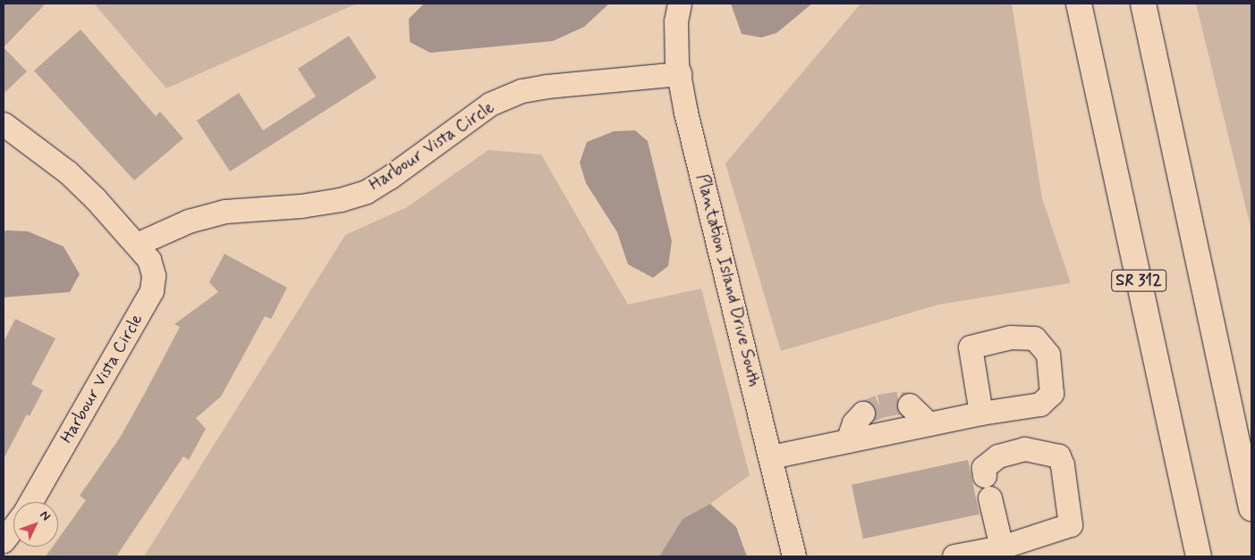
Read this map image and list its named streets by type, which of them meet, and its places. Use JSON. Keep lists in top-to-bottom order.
{
  "streets": {
    "main road": ["SR 312"],
    "street": ["Harbour Vista Circle", "Plantation Island Drive South"]
  },
  "crossings": [
    ["Harbour Vista Circle", "Plantation Island Drive South"]
  ],
  "north": "top right"
}
